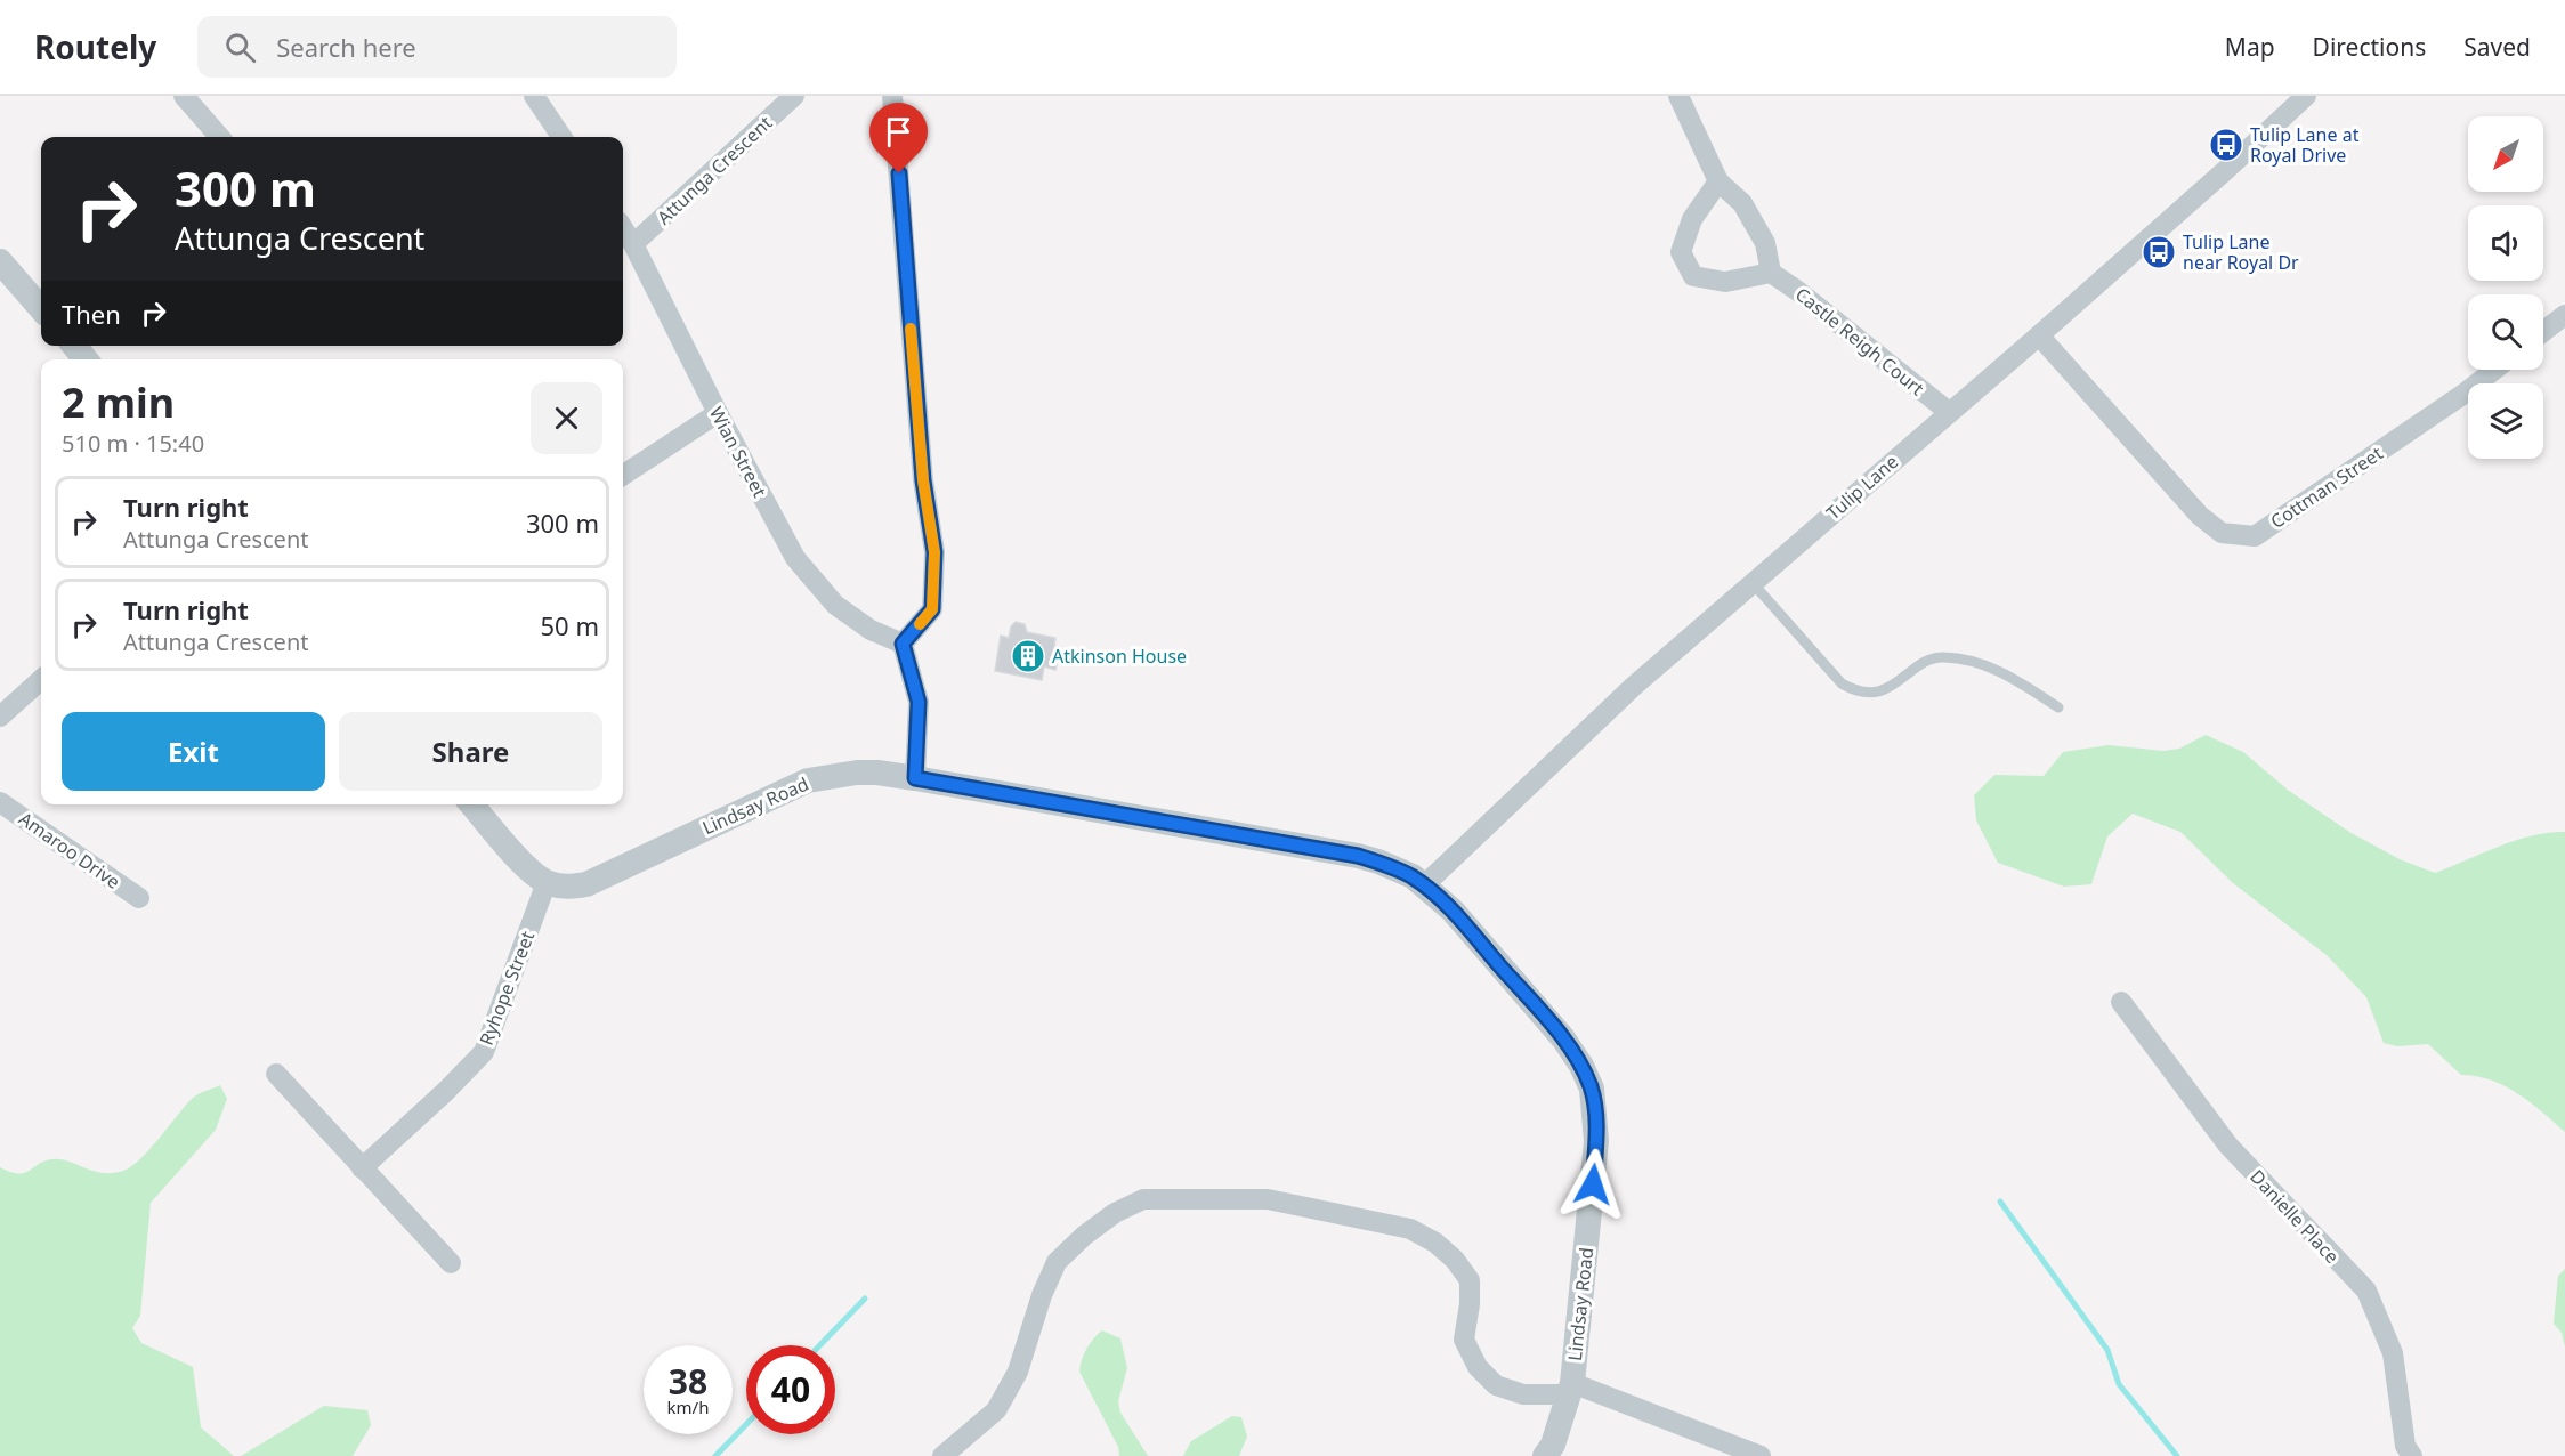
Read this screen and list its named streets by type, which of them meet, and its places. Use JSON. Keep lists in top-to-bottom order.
{
  "streets": {
    "street": [
      "Attunga Crescent",
      "Castle Reigh Court",
      "Wian Street",
      "Tulip Lane",
      "Cottman Street",
      "Lindsay Road",
      "Amaroo Drive",
      "Ryhope Street",
      "Danielle Place"
    ]
  },
  "crossings": [
    ["Attunga Crescent", "Wian Street"],
    ["Castle Reigh Court", "Tulip Lane"],
    ["Tulip Lane", "Cottman Street"],
    ["Tulip Lane", "Lindsay Road"],
    ["Lindsay Road", "Ryhope Street"]
  ],
  "places": {
    "bus stop": ["Tulip Lane at Royal Drive", "Tulip Lane near Royal Dr"],
    "building": ["Atkinson House"]
  },
  "north": "bottom left",
  "page": {
    "header": "Routely",
    "search": "Search here",
    "nav": ["Map", "Directions", "Saved"],
    "turn": ["300 m", "Attunga Crescent"],
    "then": "Then",
    "heading": ["2 min", "510 m · 15:40"],
    "list": [
      {
        "name": "Turn right",
        "note": "Attunga Crescent",
        "value": "300 m"
      },
      {
        "name": "Turn right",
        "note": "Attunga Crescent",
        "value": "50 m"
      }
    ],
    "buttons": ["Exit", "Share"],
    "speed": "38 km/h",
    "limit": "40"
  }
}
